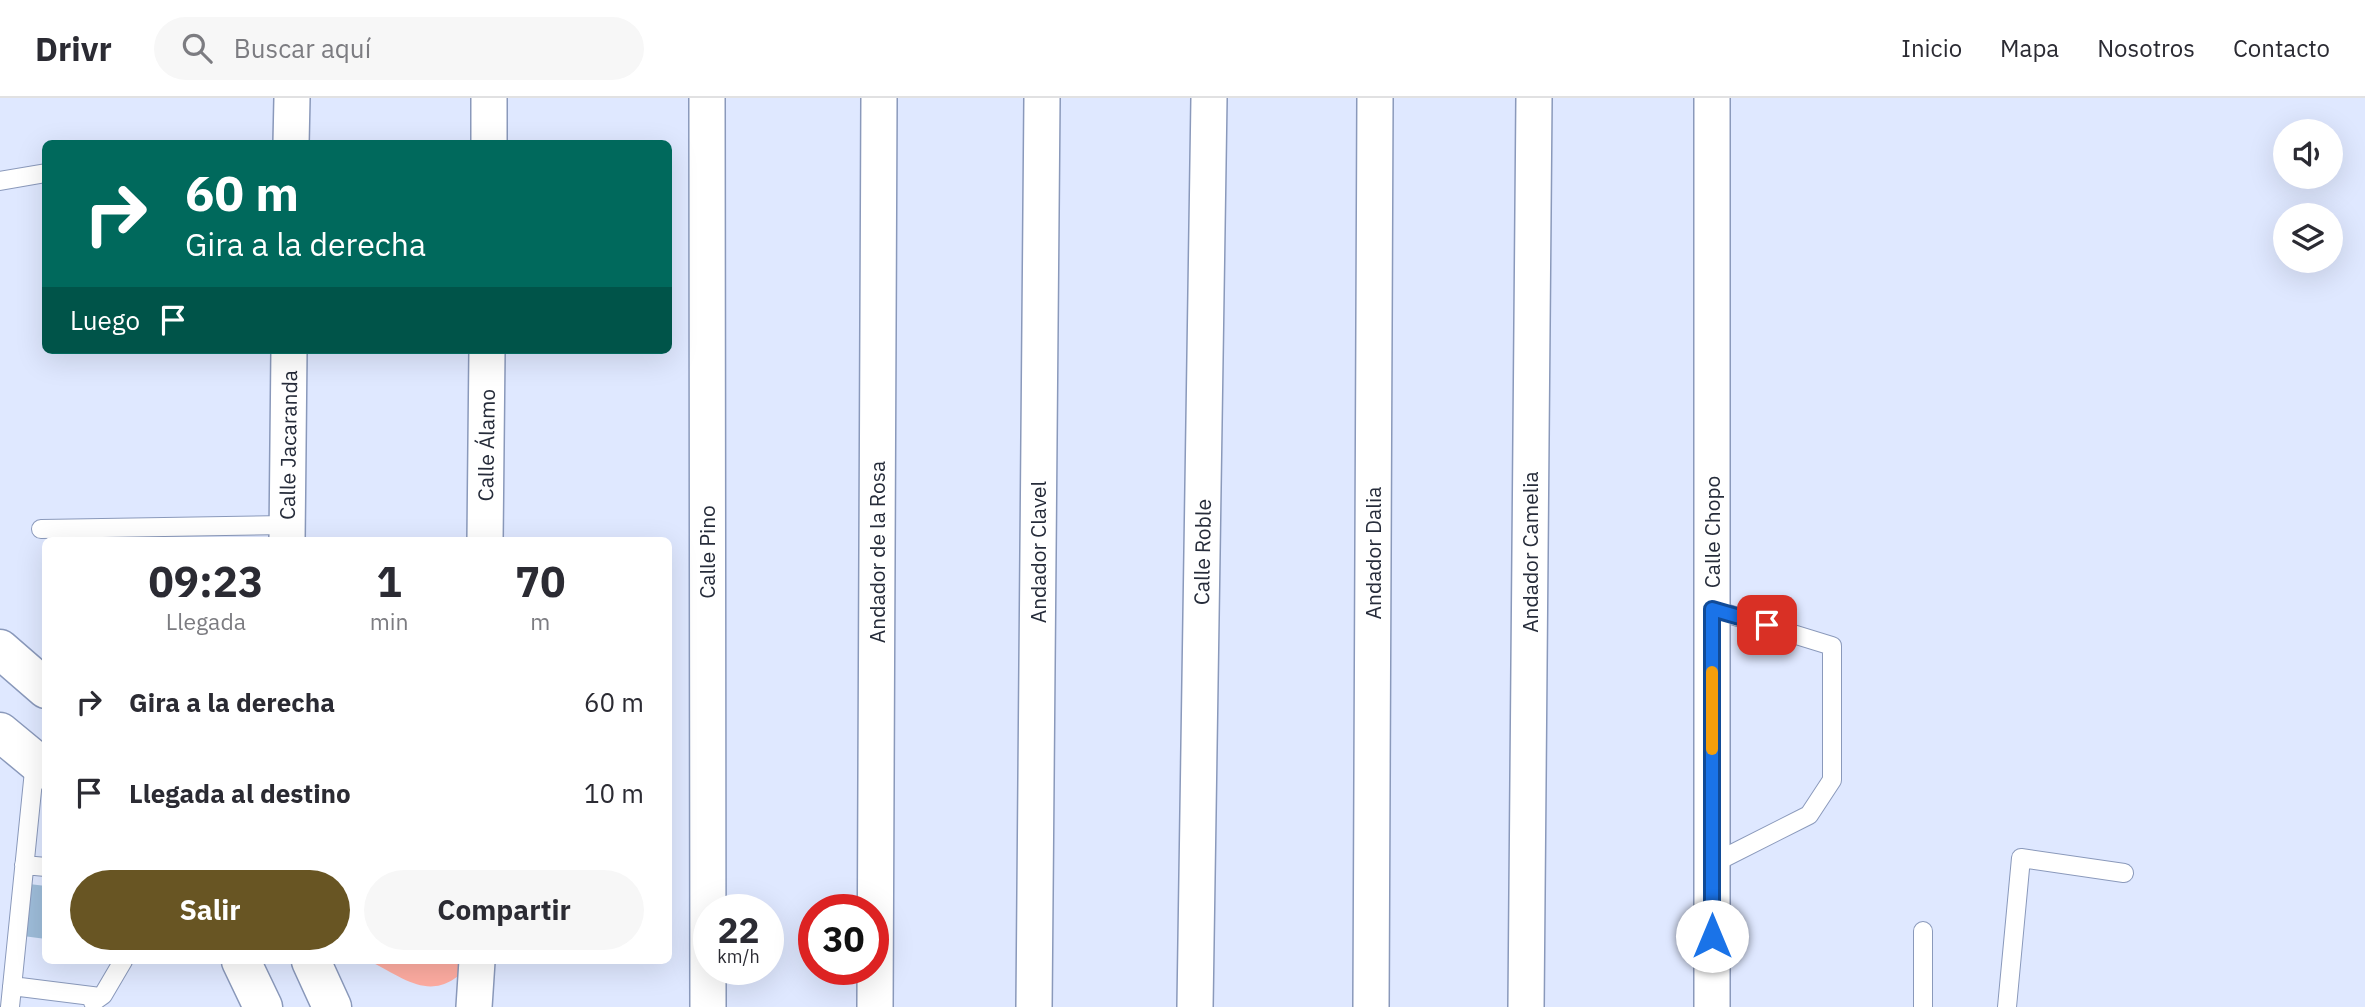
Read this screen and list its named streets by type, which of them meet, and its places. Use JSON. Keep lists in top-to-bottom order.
{
  "streets": {
    "street": [
      "Calle Jacaranda",
      "Calle Álamo",
      "Calle Chopo",
      "Calle Pino",
      "Andador de la Rosa",
      "Andador Clavel",
      "Calle Roble",
      "Andador Camelia",
      "Andador Dalia"
    ]
  },
  "page": {
    "header": "Drivr",
    "search": "Buscar aquí",
    "nav": [
      "Inicio",
      "Mapa",
      "Nosotros",
      "Contacto"
    ],
    "turn": ["60 m", "Gira a la derecha"],
    "then": "Luego",
    "eta": [
      "09:23",
      "Llegada",
      "1",
      "min",
      "70",
      "m"
    ],
    "list": [
      {
        "name": "Gira a la derecha",
        "value": "60 m"
      },
      {
        "name": "Llegada al destino",
        "value": "10 m"
      }
    ],
    "buttons": ["Salir", "Compartir"],
    "speed": "22 km/h",
    "limit": "30"
  }
}
